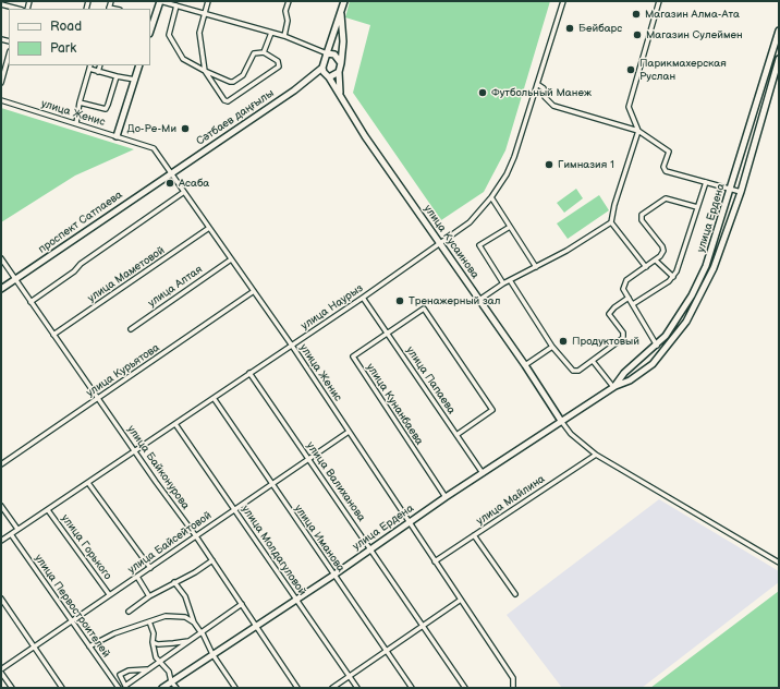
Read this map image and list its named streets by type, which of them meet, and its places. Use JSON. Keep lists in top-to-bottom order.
{
  "streets": {
    "street": [
      "улица Женис",
      "Сәтбаев даңғылы",
      "улица Ердена",
      "проспект Сатпаева",
      "улица Кусаинова",
      "улица Маметовой",
      "улица Алтая",
      "улица Наурыз",
      "улица Курьятова",
      "улица Папаева",
      "улица Кунанбаева",
      "улица Байконурова",
      "улица Валиханова",
      "улица Майлина",
      "улица Иманова",
      "улица Байсейтовой",
      "улица Горького",
      "улица Молдагуловой",
      "улица Первостроителей"
    ]
  },
  "crossings": [
    ["улица Женис", "Сәтбаев даңғылы"],
    ["улица Женис", "улица Ердена"],
    ["улица Женис", "проспект Сатпаева"],
    ["улица Женис", "улица Маметовой"],
    ["улица Женис", "улица Алтая"],
    ["улица Женис", "улица Наурыз"],
    ["улица Женис", "улица Курьятова"],
    ["улица Женис", "улица Майлина"],
    ["улица Женис", "улица Байсейтовой"],
    ["Сәтбаев даңғылы", "проспект Сатпаева"],
    ["улица Ердена", "улица Кусаинова"],
    ["улица Ердена", "улица Папаева"],
    ["улица Ердена", "улица Кунанбаева"],
    ["улица Ердена", "улица Байконурова"],
    ["улица Ердена", "улица Валиханова"],
    ["улица Ердена", "улица Иманова"],
    ["улица Ердена", "улица Молдагуловой"],
    ["проспект Сатпаева", "улица Байконурова"],
    ["улица Кусаинова", "улица Наурыз"],
    ["улица Маметовой", "улица Байконурова"],
    ["улица Наурыз", "улица Папаева"],
    ["улица Наурыз", "улица Байконурова"],
    ["улица Наурыз", "улица Валиханова"],
    ["улица Наурыз", "улица Иманова"],
    ["улица Наурыз", "улица Горького"],
    ["улица Наурыз", "улица Молдагуловой"],
    ["улица Наурыз", "улица Первостроителей"],
    ["улица Курьятова", "улица Байконурова"],
    ["улица Папаева", "улица Кунанбаева"],
    ["улица Байконурова", "улица Байсейтовой"],
    ["улица Валиханова", "улица Байсейтовой"],
    ["улица Иманова", "улица Байсейтовой"],
    ["улица Байсейтовой", "улица Горького"],
    ["улица Байсейтовой", "улица Молдагуловой"],
    ["улица Байсейтовой", "улица Первостроителей"]
  ],
  "places": [
    "Магазин Алма-Ата",
    "Бейбарс",
    "Магазин Сулеймен",
    "Парикмахерская Руслан",
    "Футбольный Манеж",
    "До-Ре-Ми",
    "Гимназия 1",
    "Асаба",
    "Тренажерный зал",
    "Продуктовый"
  ],
  "legend": ["Road", "Park"]
}
